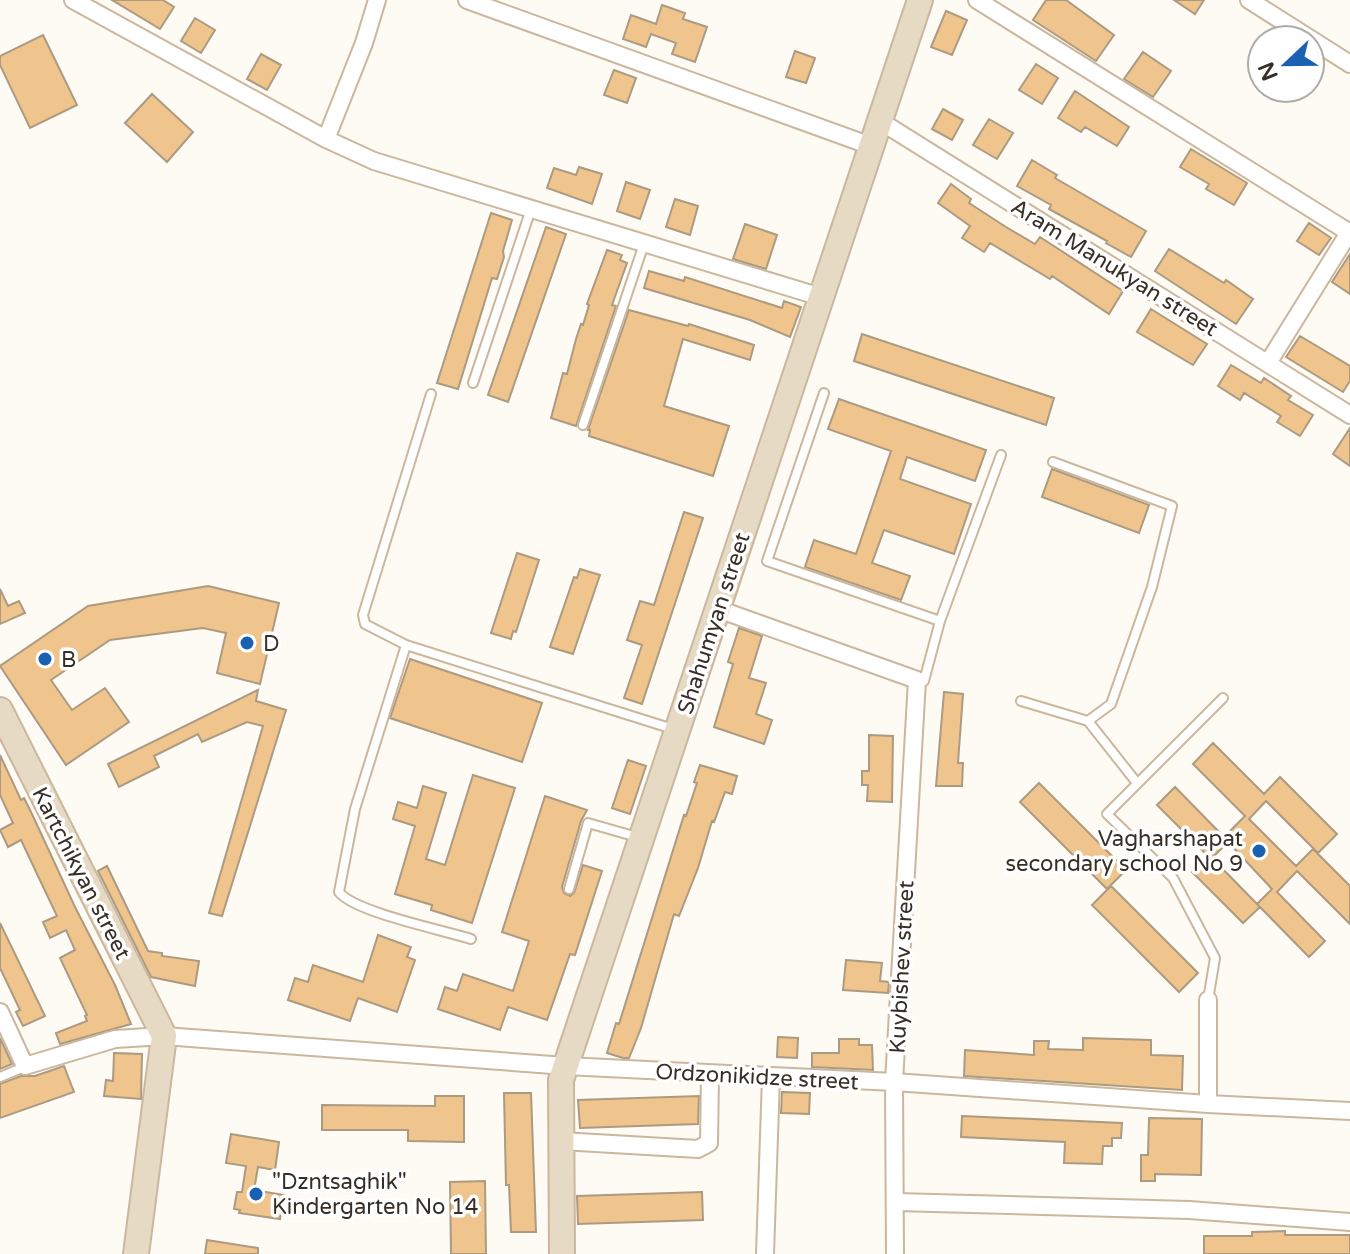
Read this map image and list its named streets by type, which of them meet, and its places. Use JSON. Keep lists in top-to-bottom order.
{
  "streets": {
    "main road": ["Shahumyan street", "Kartchikyan street"],
    "street": ["Aram Manukyan street", "Kuybishev street", "Ordzonikidze street"]
  },
  "crossings": [
    ["Aram Manukyan street", "Shahumyan street"],
    ["Shahumyan street", "Ordzonikidze street"],
    ["Kartchikyan street", "Ordzonikidze street"],
    ["Kuybishev street", "Ordzonikidze street"]
  ],
  "places": [
    "D",
    "B",
    "Vagharshapat secondary school No 9",
    "\"Dzntsaghik\" Kindergarten No 14"
  ],
  "north": "left"
}
